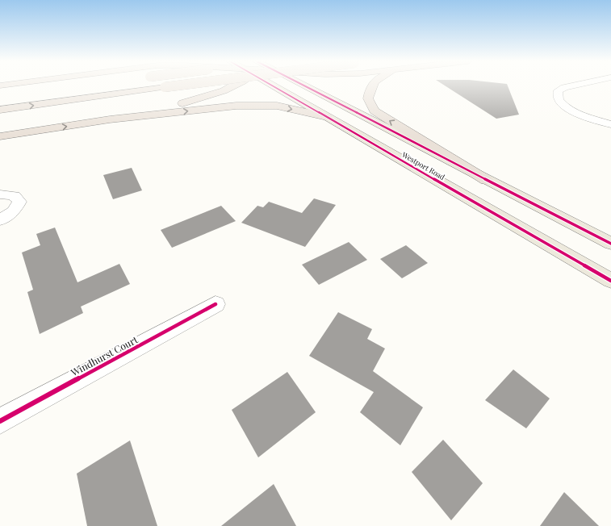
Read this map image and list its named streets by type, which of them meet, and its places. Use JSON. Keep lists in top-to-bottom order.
{
  "streets": {
    "main road": ["Westport Road"],
    "street": ["Windhurst Court"]
  }
}
